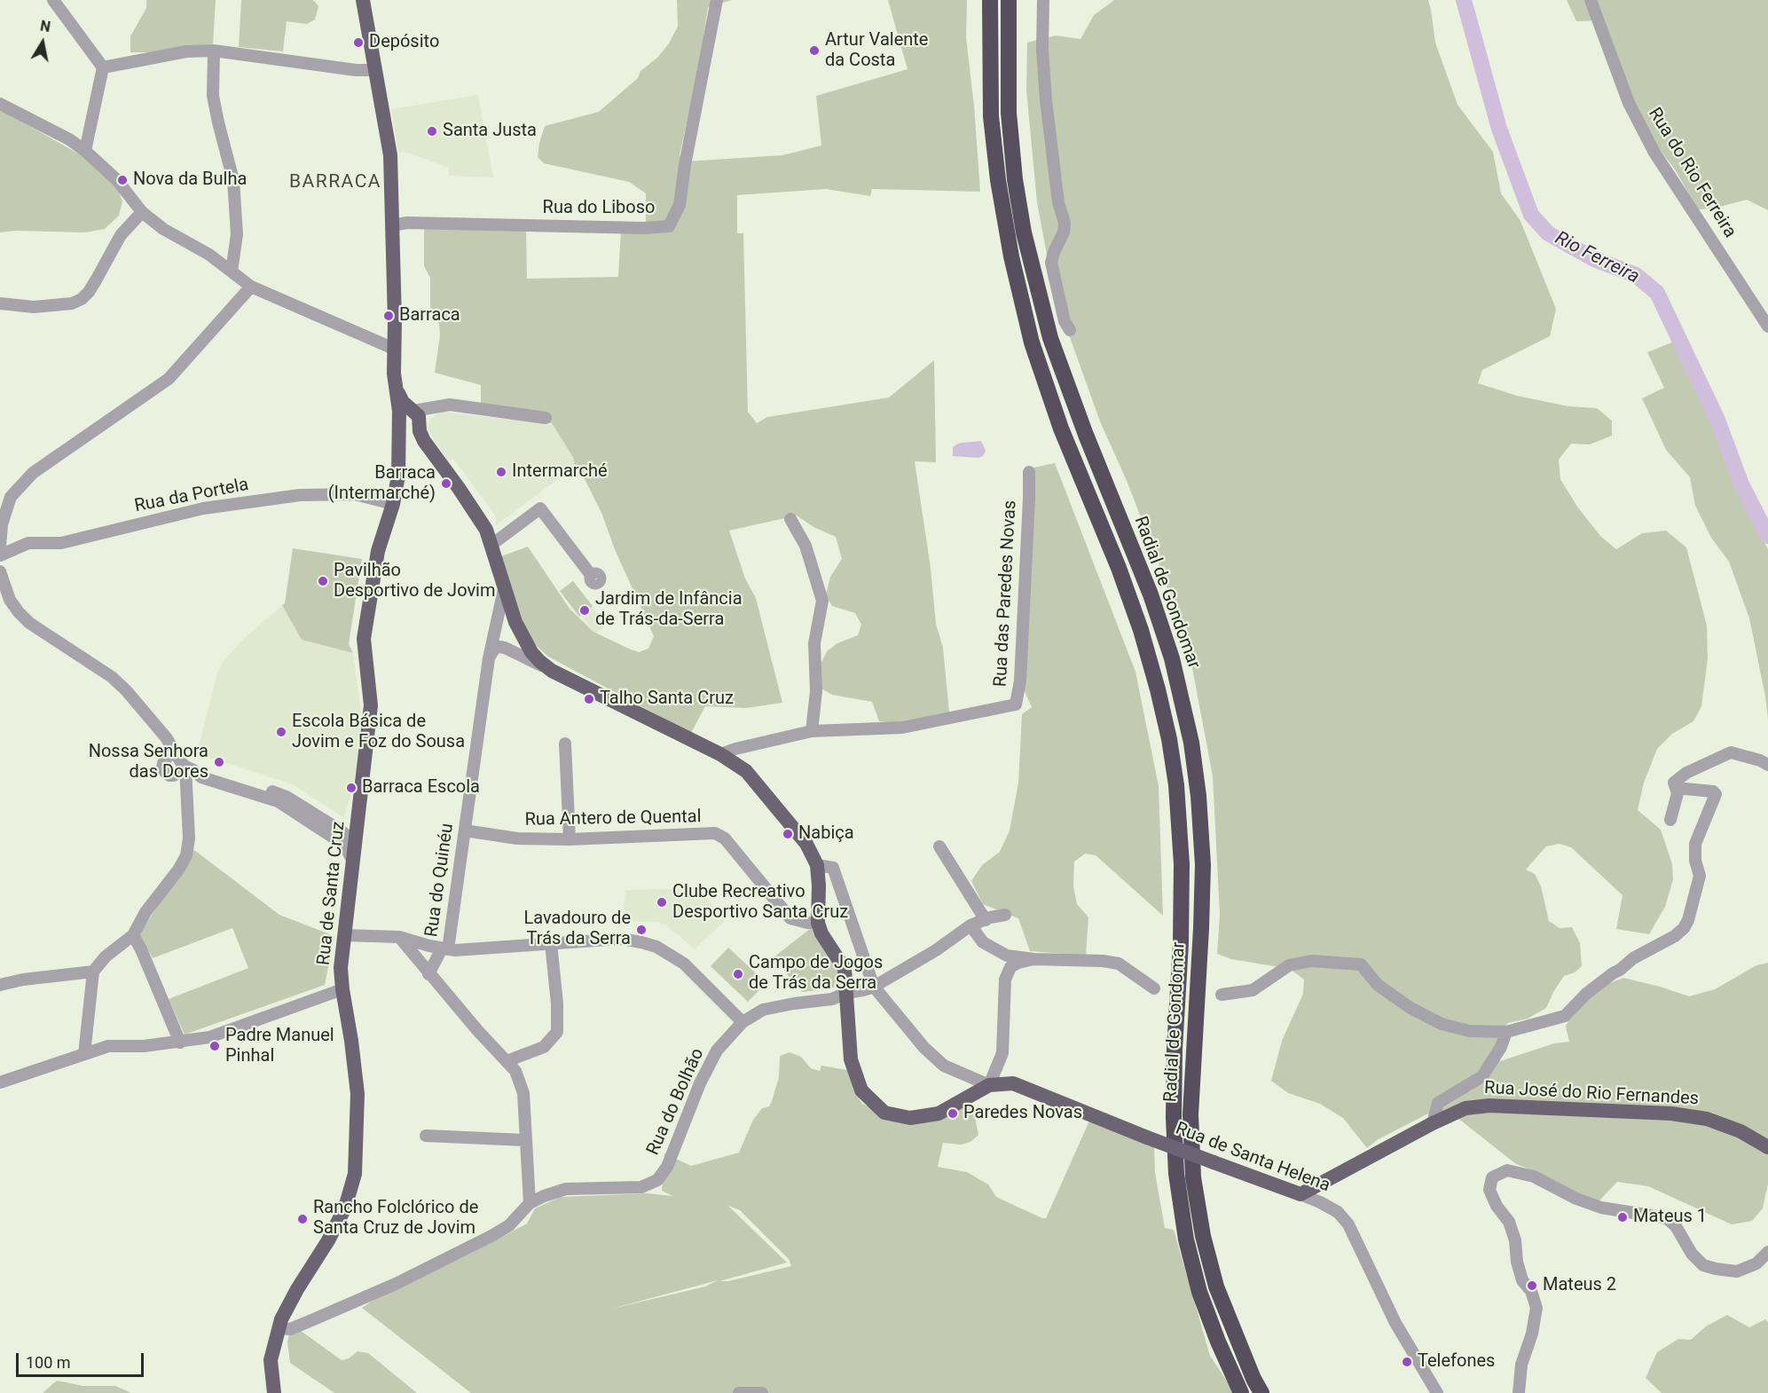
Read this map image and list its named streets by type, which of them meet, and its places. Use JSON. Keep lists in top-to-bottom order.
{
  "streets": {
    "highway": ["Radial de Gondomar"],
    "main road": ["Rua de Santa Cruz", "Rua José do Rio Fernandes", "Rua de Santa Helena"],
    "street": [
      "Rua do Rio Ferreira",
      "Rua do Liboso",
      "Rua da Portela",
      "Rua das Paredes Novas",
      "Rua Antero de Quental",
      "Rua do Quinéu",
      "Rua do Bolhão"
    ]
  },
  "crossings": [
    ["Rua da Portela", "Rua de Santa Cruz"],
    ["Rua Antero de Quental", "Rua do Quinéu"],
    ["Rua de Santa Cruz", "Rua do Bolhão"],
    ["Rua José do Rio Fernandes", "Rua de Santa Helena"]
  ],
  "districts": ["BARRACA"],
  "water": ["Rio Ferreira"],
  "places": [
    "Depósito",
    "Artur Valente da Costa",
    "Santa Justa",
    "Nova da Bulha",
    "Barraca",
    "Intermarché",
    "Barraca (Intermarché)",
    "Pavilhão Desportivo de Jovim",
    "Jardim de Infância de Trás-da-Serra",
    "Talho Santa Cruz",
    "Escola Básica de Jovim e Foz do Sousa",
    "Nossa Senhora das Dores",
    "Barraca Escola",
    "Nabiça",
    "Clube Recreativo Desportivo Santa Cruz",
    "Lavadouro de Trás da Serra",
    "Campo de Jogos de Trás da Serra",
    "Padre Manuel Pinhal",
    "Paredes Novas",
    "Mateus 1",
    "Rancho Folclórico de Santa Cruz de Jovim",
    "Mateus 2",
    "Telefones"
  ],
  "scale_bar": "100 m",
  "north": "top"
}
